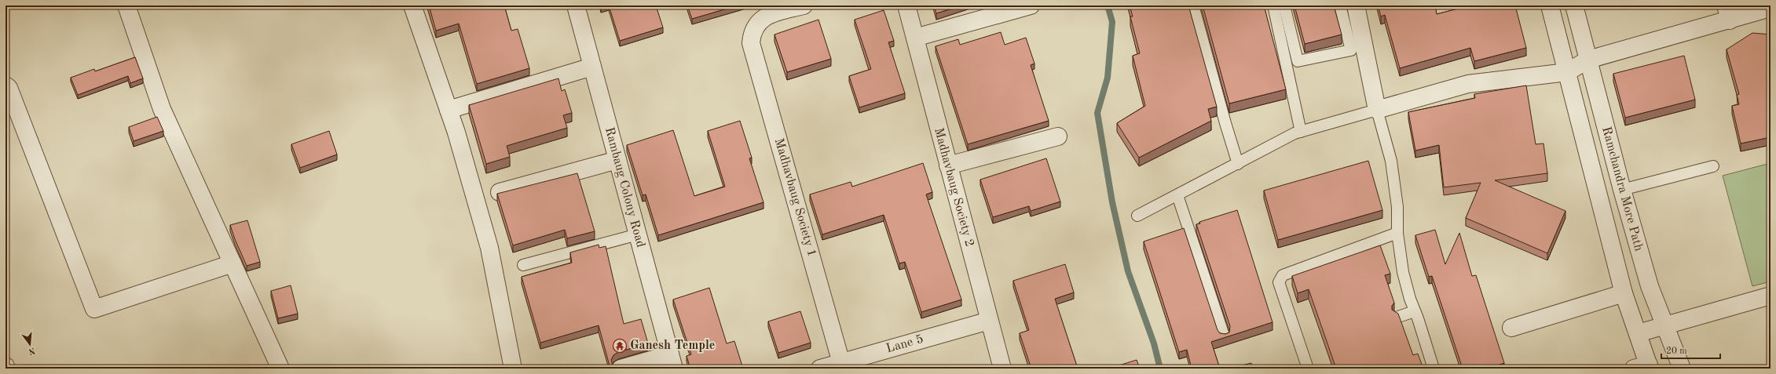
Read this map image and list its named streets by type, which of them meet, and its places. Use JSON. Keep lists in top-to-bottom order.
{
  "streets": {
    "street": [
      "Rambaug Colony Road",
      "Madhavbaug Society 2",
      "Ramchandra More Path",
      "Madhavbaug Society 1",
      "Lane 5"
    ]
  },
  "crossings": [
    ["Madhavbaug Society 2", "Lane 5"],
    ["Madhavbaug Society 1", "Lane 5"]
  ],
  "places": {
    "temple": ["Ganesh Temple"]
  },
  "scale_bar": "20 m",
  "north": "bottom"
}
